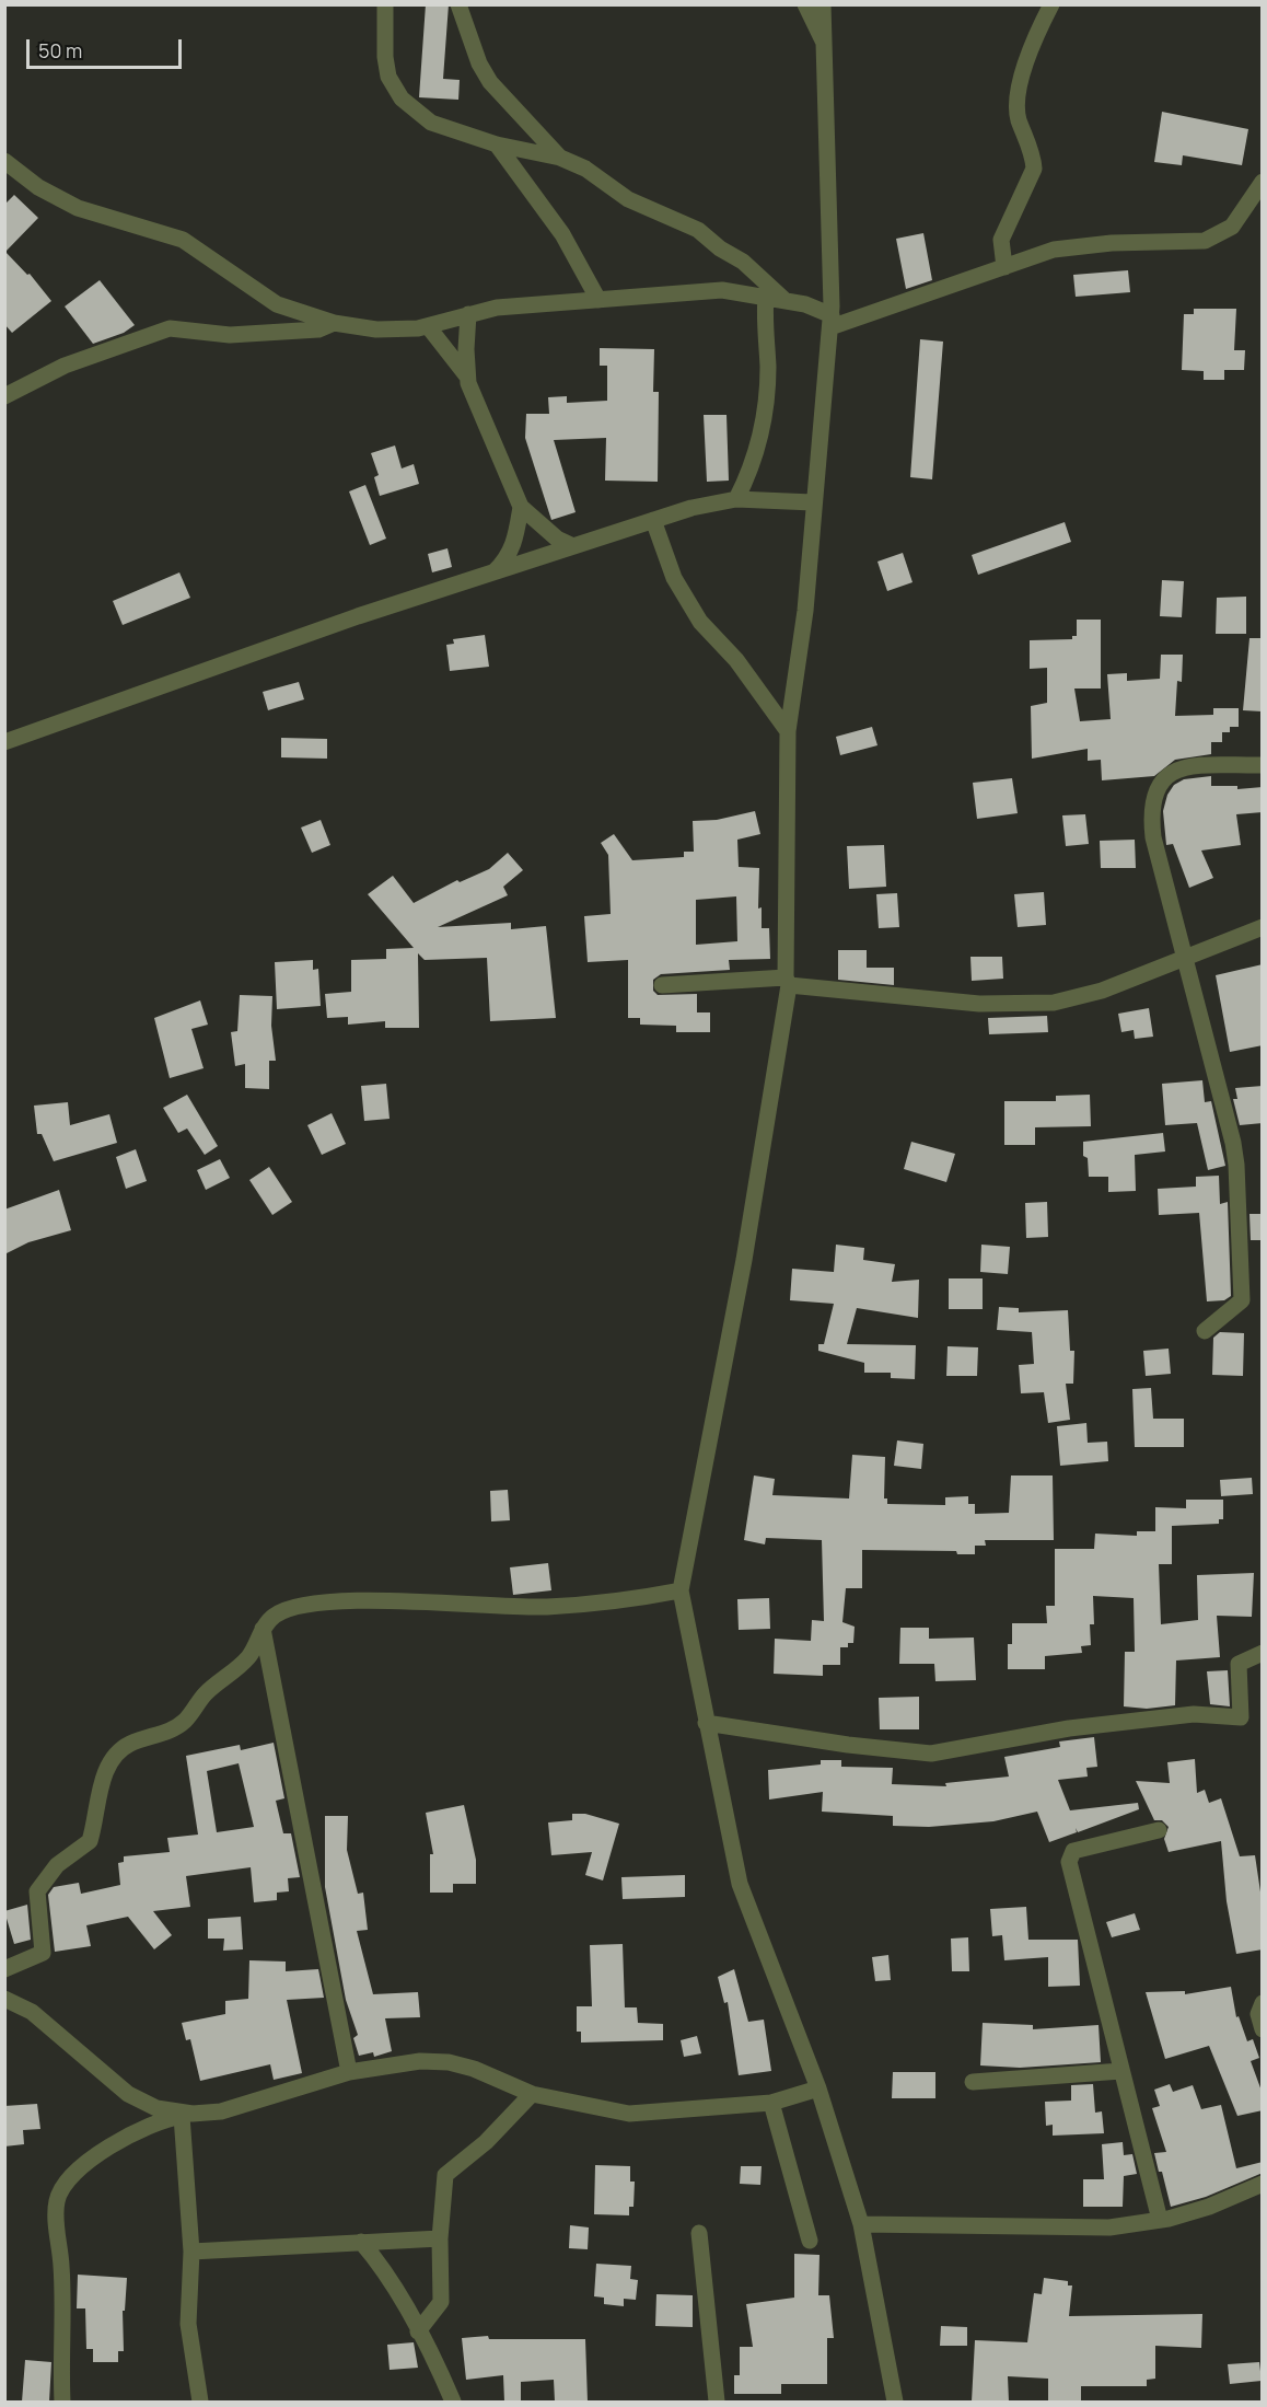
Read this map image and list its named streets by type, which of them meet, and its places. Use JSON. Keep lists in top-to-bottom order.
{
  "scale_bar": "50 m"
}
